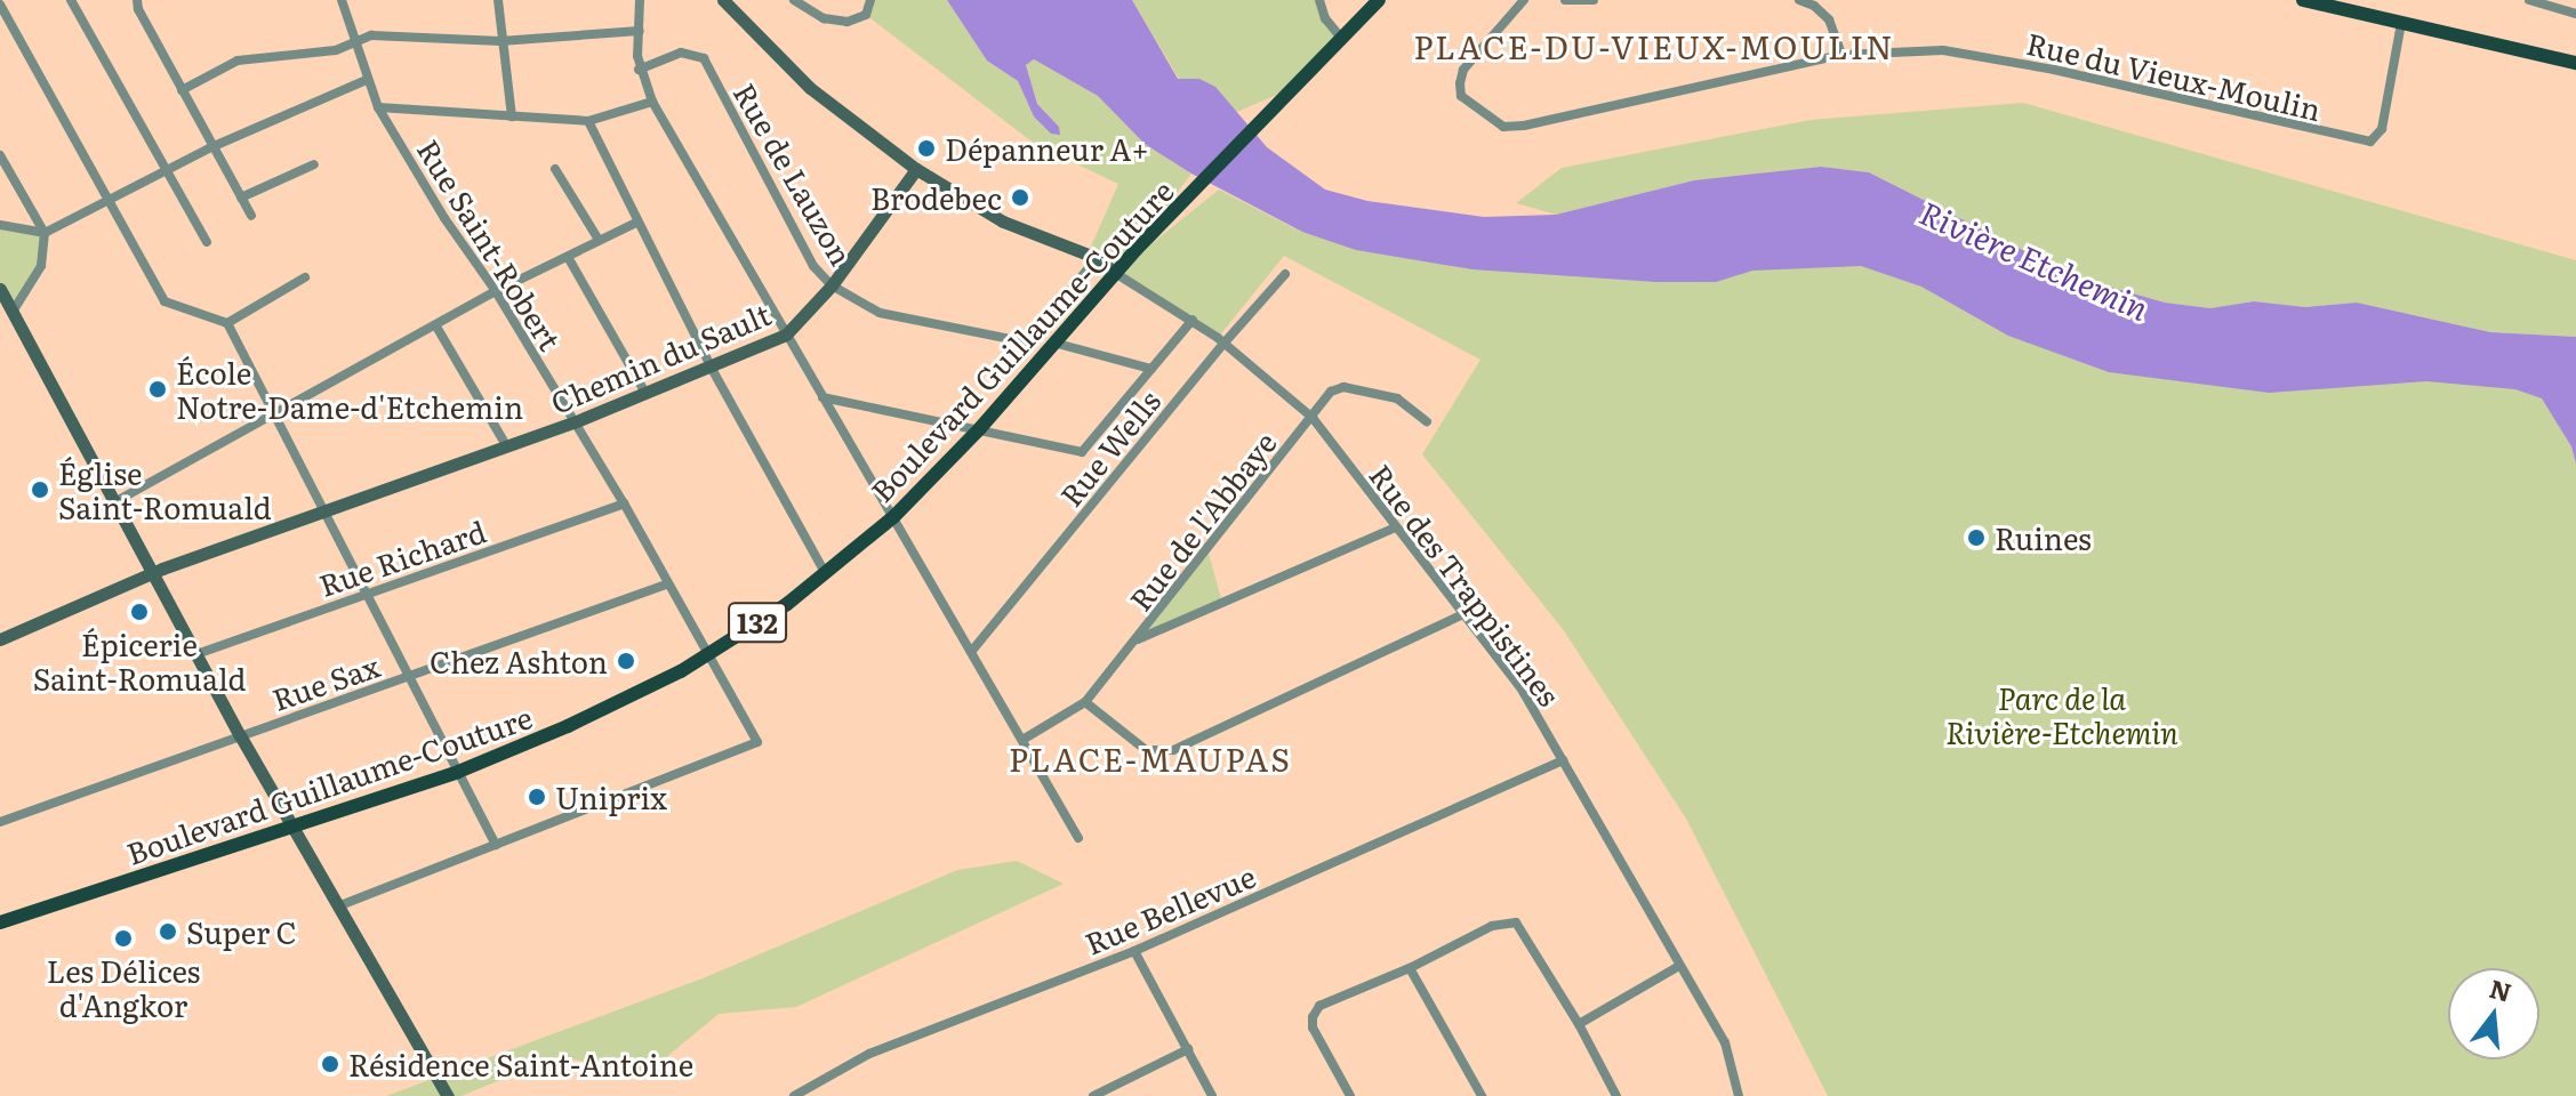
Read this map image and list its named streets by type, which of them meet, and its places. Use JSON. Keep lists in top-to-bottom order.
{
  "streets": {
    "main road": ["Boulevard Guillaume-Couture", "132"],
    "street": [
      "Rue du Vieux-Moulin",
      "Rue de Lauzon",
      "Rue Saint-Robert",
      "Chemin du Sault",
      "Rue Wells",
      "Rue de l'Abbaye",
      "Rue Richard",
      "Rue des Trappistines",
      "Rue Sax",
      "Rue Bellevue"
    ]
  },
  "crossings": [
    ["Rue de Lauzon", "Chemin du Sault"],
    ["Rue Saint-Robert", "Boulevard Guillaume-Couture"],
    ["Rue Saint-Robert", "Chemin du Sault"],
    ["Rue Saint-Robert", "Rue Richard"],
    ["Rue Saint-Robert", "Rue Sax"],
    ["Boulevard Guillaume-Couture", "Rue des Trappistines"],
    ["Rue Wells", "Rue des Trappistines"],
    ["Rue de l'Abbaye", "Rue des Trappistines"],
    ["Rue des Trappistines", "Rue Bellevue"]
  ],
  "districts": ["PLACE-DU-VIEUX-MOULIN", "PLACE-MAUPAS"],
  "water": ["Rivière Etchemin"],
  "parks": ["Parc de la Rivière-Etchemin"],
  "places": [
    "Dépanneur A+",
    "Brodebec",
    "École Notre-Dame-d'Etchemin",
    "Église Saint-Romuald",
    "Ruines",
    "Épicerie Saint-Romuald",
    "Chez Ashton",
    "Uniprix",
    "Super C",
    "Les Délices d'Angkor",
    "Résidence Saint-Antoine"
  ],
  "north": "top"
}
